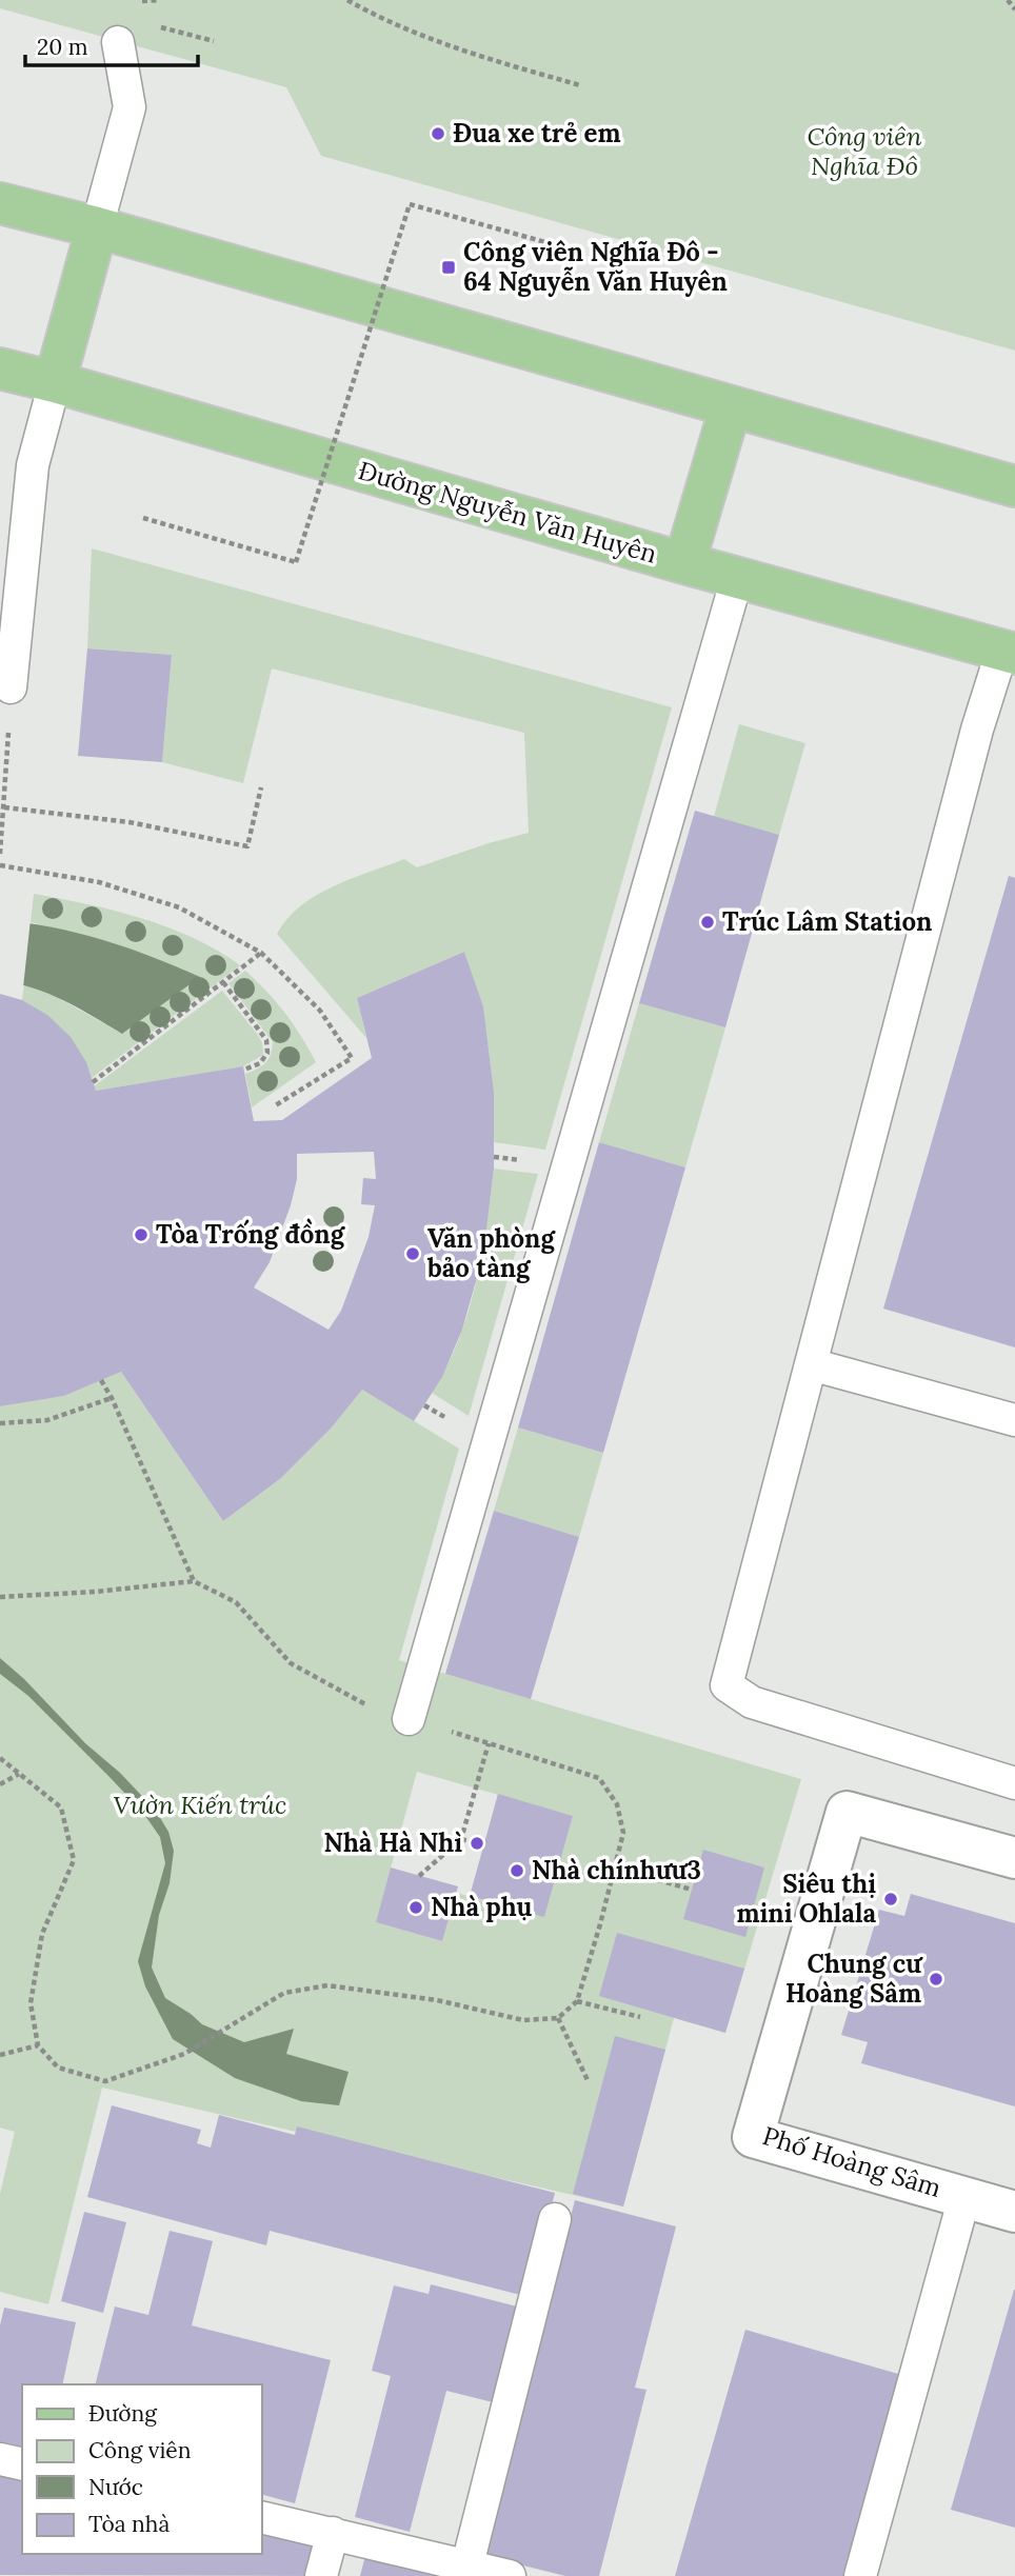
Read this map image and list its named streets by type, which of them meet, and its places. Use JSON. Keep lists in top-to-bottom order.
{
  "streets": {
    "main road": ["Đường Nguyễn Văn Huyên"],
    "street": ["Phố Hoàng Sâm"]
  },
  "parks": ["Công viên Nghĩa Đô", "Vườn Kiến trúc"],
  "places": {
    "other": [
      "Đua xe trẻ em",
      "Trúc Lâm Station",
      "Tòa Trống đồng",
      "Văn phòng bảo tàng",
      "Nhà Hà Nhì",
      "Nhà chínhưư3",
      "Siêu thị mini Ohlala",
      "Nhà phụ",
      "Chung cư Hoàng Sâm"
    ],
    "transit": ["Công viên Nghĩa Đô - 64 Nguyễn Văn Huyên"]
  },
  "legend": [
    "Đường",
    "Công viên",
    "Nước",
    "Tòa nhà"
  ],
  "scale_bar": "20 m"
}
